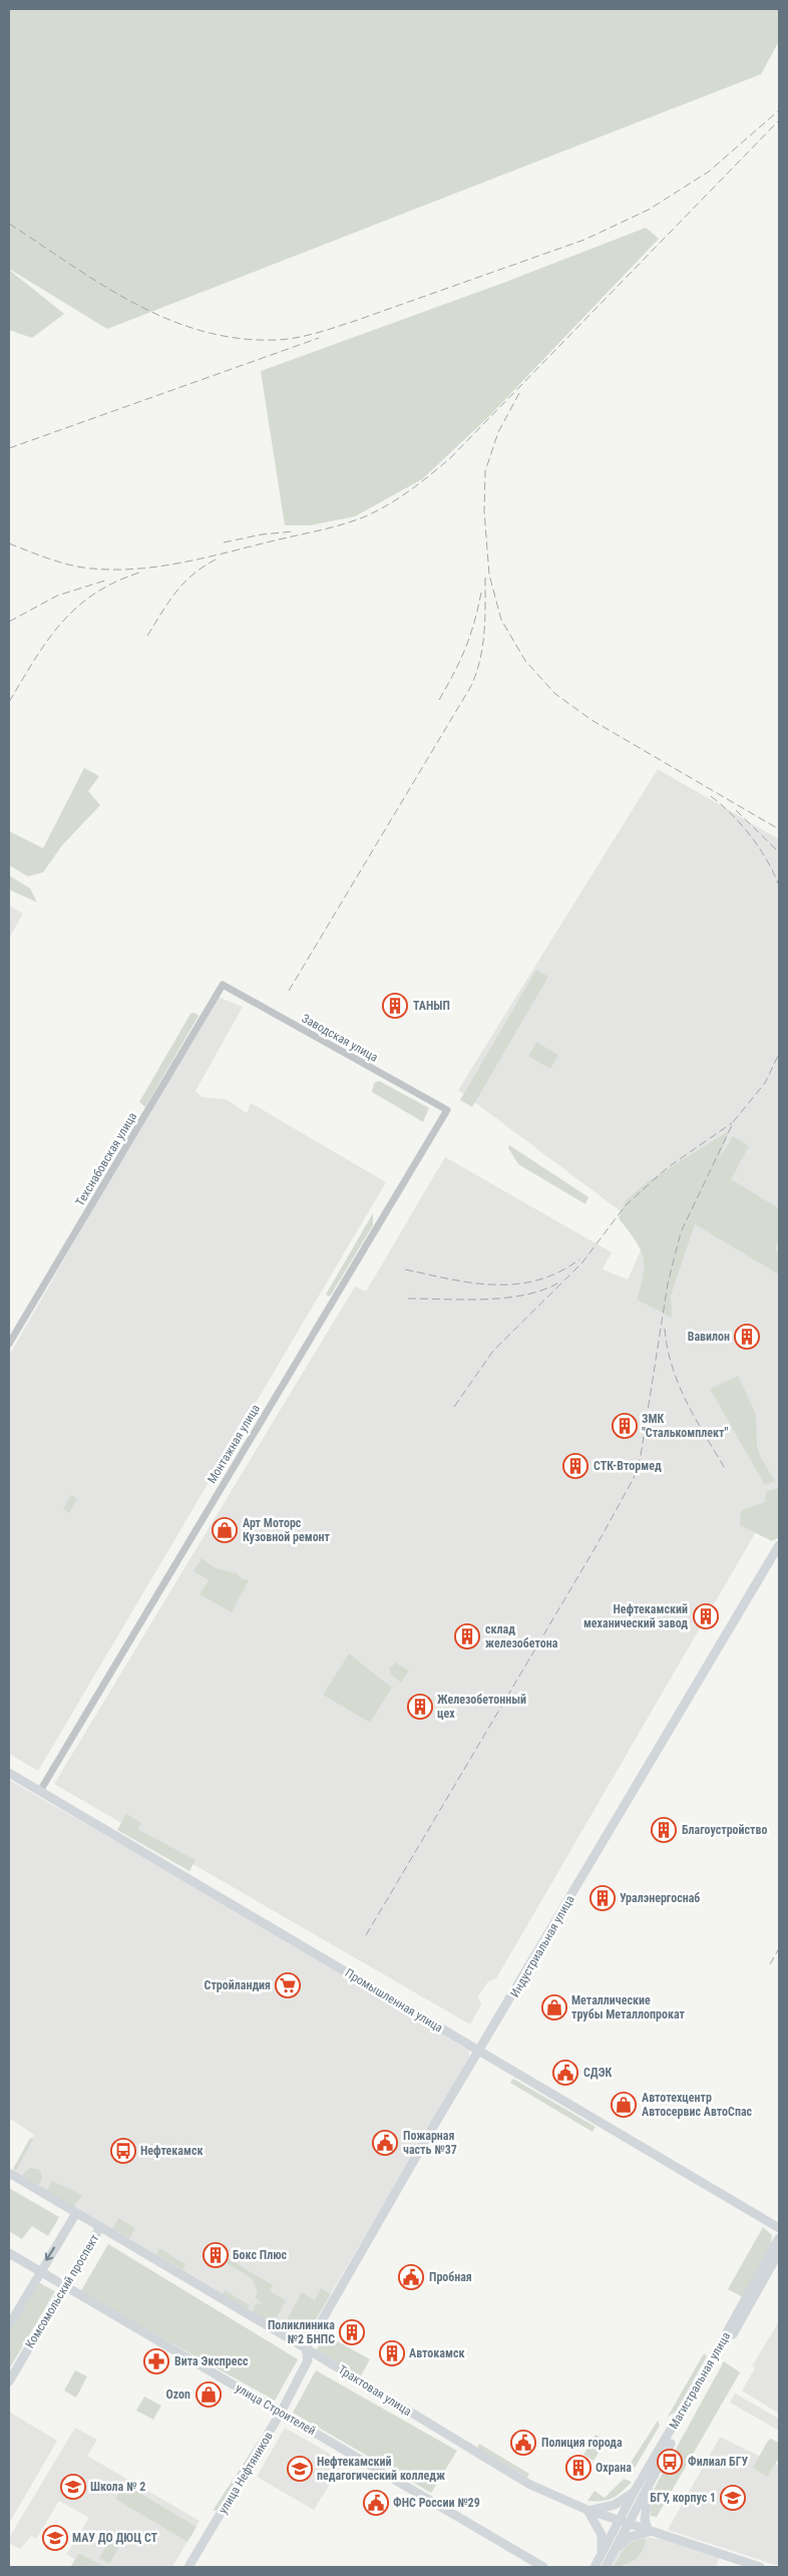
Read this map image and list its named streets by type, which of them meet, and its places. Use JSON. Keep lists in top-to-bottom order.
{
  "streets": {
    "main road": [
      "Индустриальная улица",
      "Промышленная улица",
      "Комсомольский проспект",
      "Магистральная улица",
      "Трактовая улица",
      "улица Строителей",
      "улица Нефтяников"
    ],
    "street": ["Заводская улица", "Техснабовская улица", "Монтажная улица"]
  },
  "crossings": [
    ["Заводская улица", "Техснабовская улица"],
    ["Заводская улица", "Монтажная улица"],
    ["Монтажная улица", "Промышленная улица"],
    ["Индустриальная улица", "Промышленная улица"],
    ["Индустриальная улица", "Трактовая улица"],
    ["Индустриальная улица", "улица Нефтяников"],
    ["Комсомольский проспект", "Трактовая улица"],
    ["Комсомольский проспект", "улица Строителей"],
    ["Магистральная улица", "Трактовая улица"],
    ["Трактовая улица", "улица Нефтяников"],
    ["улица Строителей", "улица Нефтяников"]
  ],
  "places": {
    "building": [
      "ТАНЫП",
      "Вавилон",
      "ЗМК \"Сталькомплект\"",
      "СТК-Втормед",
      "Нефтекамский механический завод",
      "склад железобетона",
      "Железобетонный цех",
      "Благоустройство",
      "Уралэнергоснаб",
      "Бокс Плюс",
      "Поликлиника №2 БНПС",
      "Автокамск",
      "Охрана"
    ],
    "shop": [
      "Арт Моторс Кузовной ремонт",
      "Металлические трубы Металлопрокат",
      "Автотехцентр Автосервис АвтоСпас",
      "Ozon"
    ],
    "supermarket": ["Стройландия"],
    "public building": [
      "СДЭК",
      "Пожарная часть №37",
      "Пробная",
      "Полиция города",
      "ФНС России №29"
    ],
    "bus stop": ["Нефтекамск", "Филиал БГУ"],
    "pharmacy": ["Вита Экспресс"],
    "school or university": [
      "Нефтекамский педагогический колледж",
      "Школа № 2",
      "БГУ, корпус 1",
      "МАУ ДО ДЮЦ СТ"
    ]
  }
}
